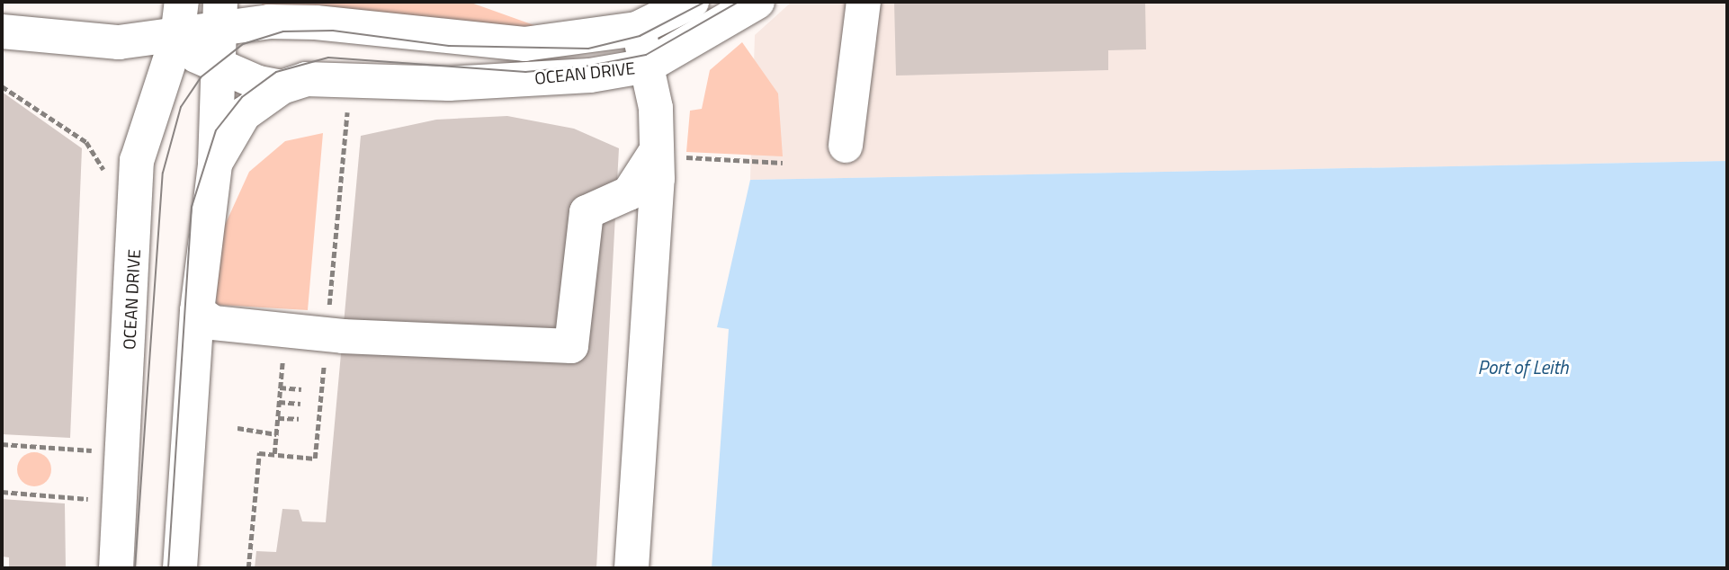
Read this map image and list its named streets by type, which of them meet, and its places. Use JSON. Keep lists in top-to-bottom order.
{
  "streets": {
    "street": ["OCEAN DRIVE"]
  },
  "water": ["Port of Leith"]
}
